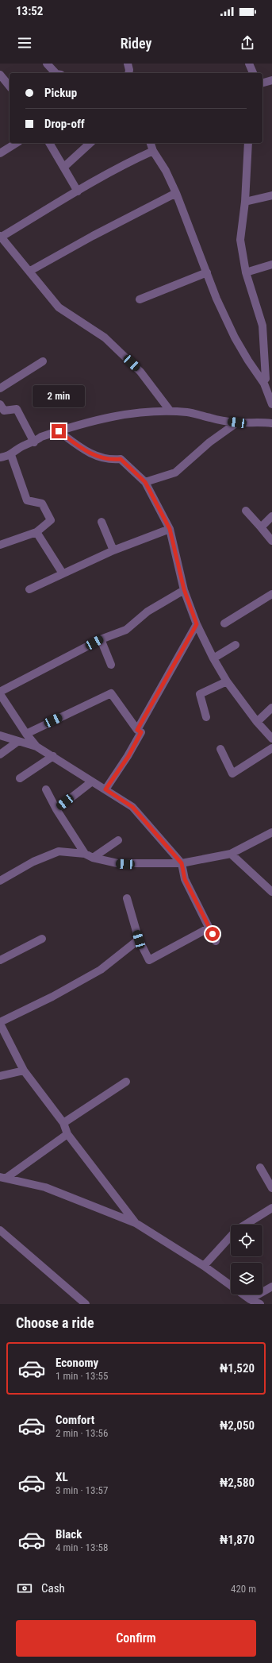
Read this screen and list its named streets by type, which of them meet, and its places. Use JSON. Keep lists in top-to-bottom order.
{
  "page": {
    "status": "13:52",
    "header": "Ridey",
    "banner": ["Pickup", "Drop-off"],
    "bubble": "2 min",
    "heading": "Choose a ride",
    "list": [
      {
        "name": "Economy",
        "note": "1 min · 13:55",
        "value": "₦1,520"
      },
      {
        "name": "Comfort",
        "note": "2 min · 13:56",
        "value": "₦2,050"
      },
      {
        "name": "XL",
        "note": "3 min · 13:57",
        "value": "₦2,580"
      },
      {
        "name": "Black",
        "note": "4 min · 13:58",
        "value": "₦1,870"
      }
    ],
    "pay": ["Cash", "420 m"],
    "buttons": "Confirm"
  }
}
